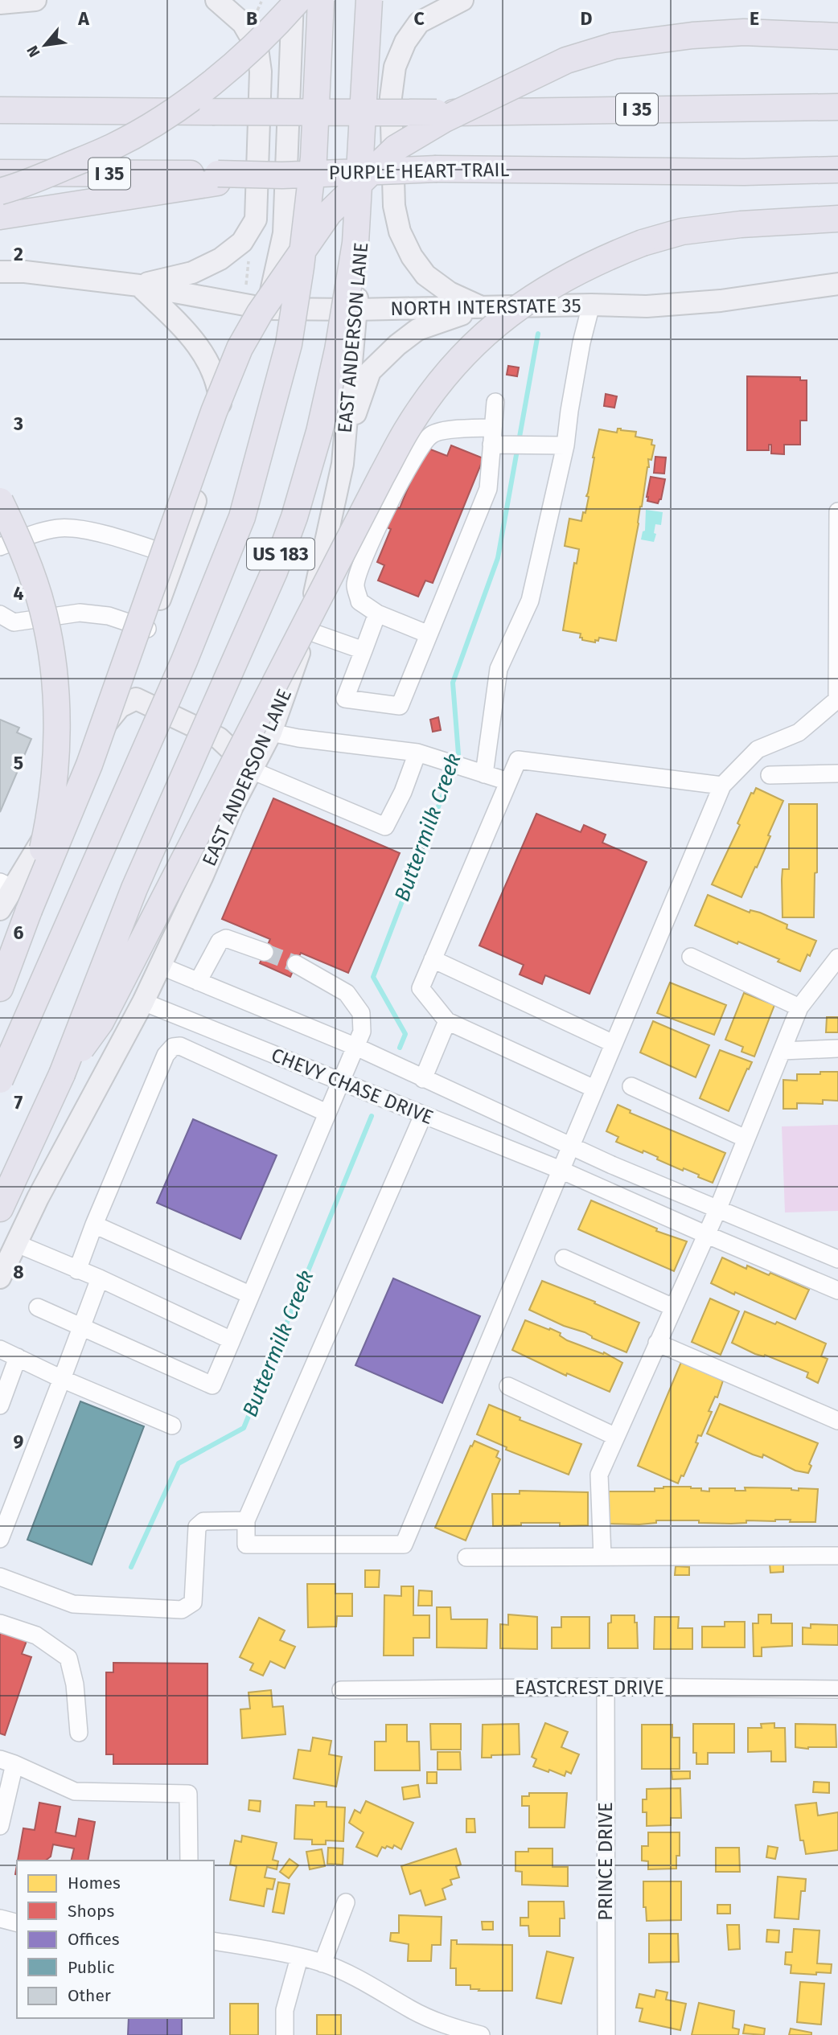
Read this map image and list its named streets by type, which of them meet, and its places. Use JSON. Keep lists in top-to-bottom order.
{
  "streets": {
    "highway": ["I 35", "PURPLE HEART TRAIL", "US 183"],
    "main road": ["NORTH INTERSTATE 35", "EAST ANDERSON LANE"],
    "street": ["CHEVY CHASE DRIVE", "EASTCREST DRIVE", "PRINCE DRIVE"]
  },
  "crossings": [
    ["NORTH INTERSTATE 35", "EAST ANDERSON LANE"],
    ["EAST ANDERSON LANE", "CHEVY CHASE DRIVE"],
    ["EASTCREST DRIVE", "PRINCE DRIVE"]
  ],
  "water": ["Buttermilk Creek"],
  "legend": [
    "Homes",
    "Shops",
    "Offices",
    "Public",
    "Other"
  ],
  "north": "bottom left",
  "grid": {
    "columns": [
      "A",
      "B",
      "C",
      "D",
      "E"
    ],
    "rows": [
      "2",
      "3",
      "4",
      "5",
      "6",
      "7",
      "8",
      "9"
    ]
  }
}
